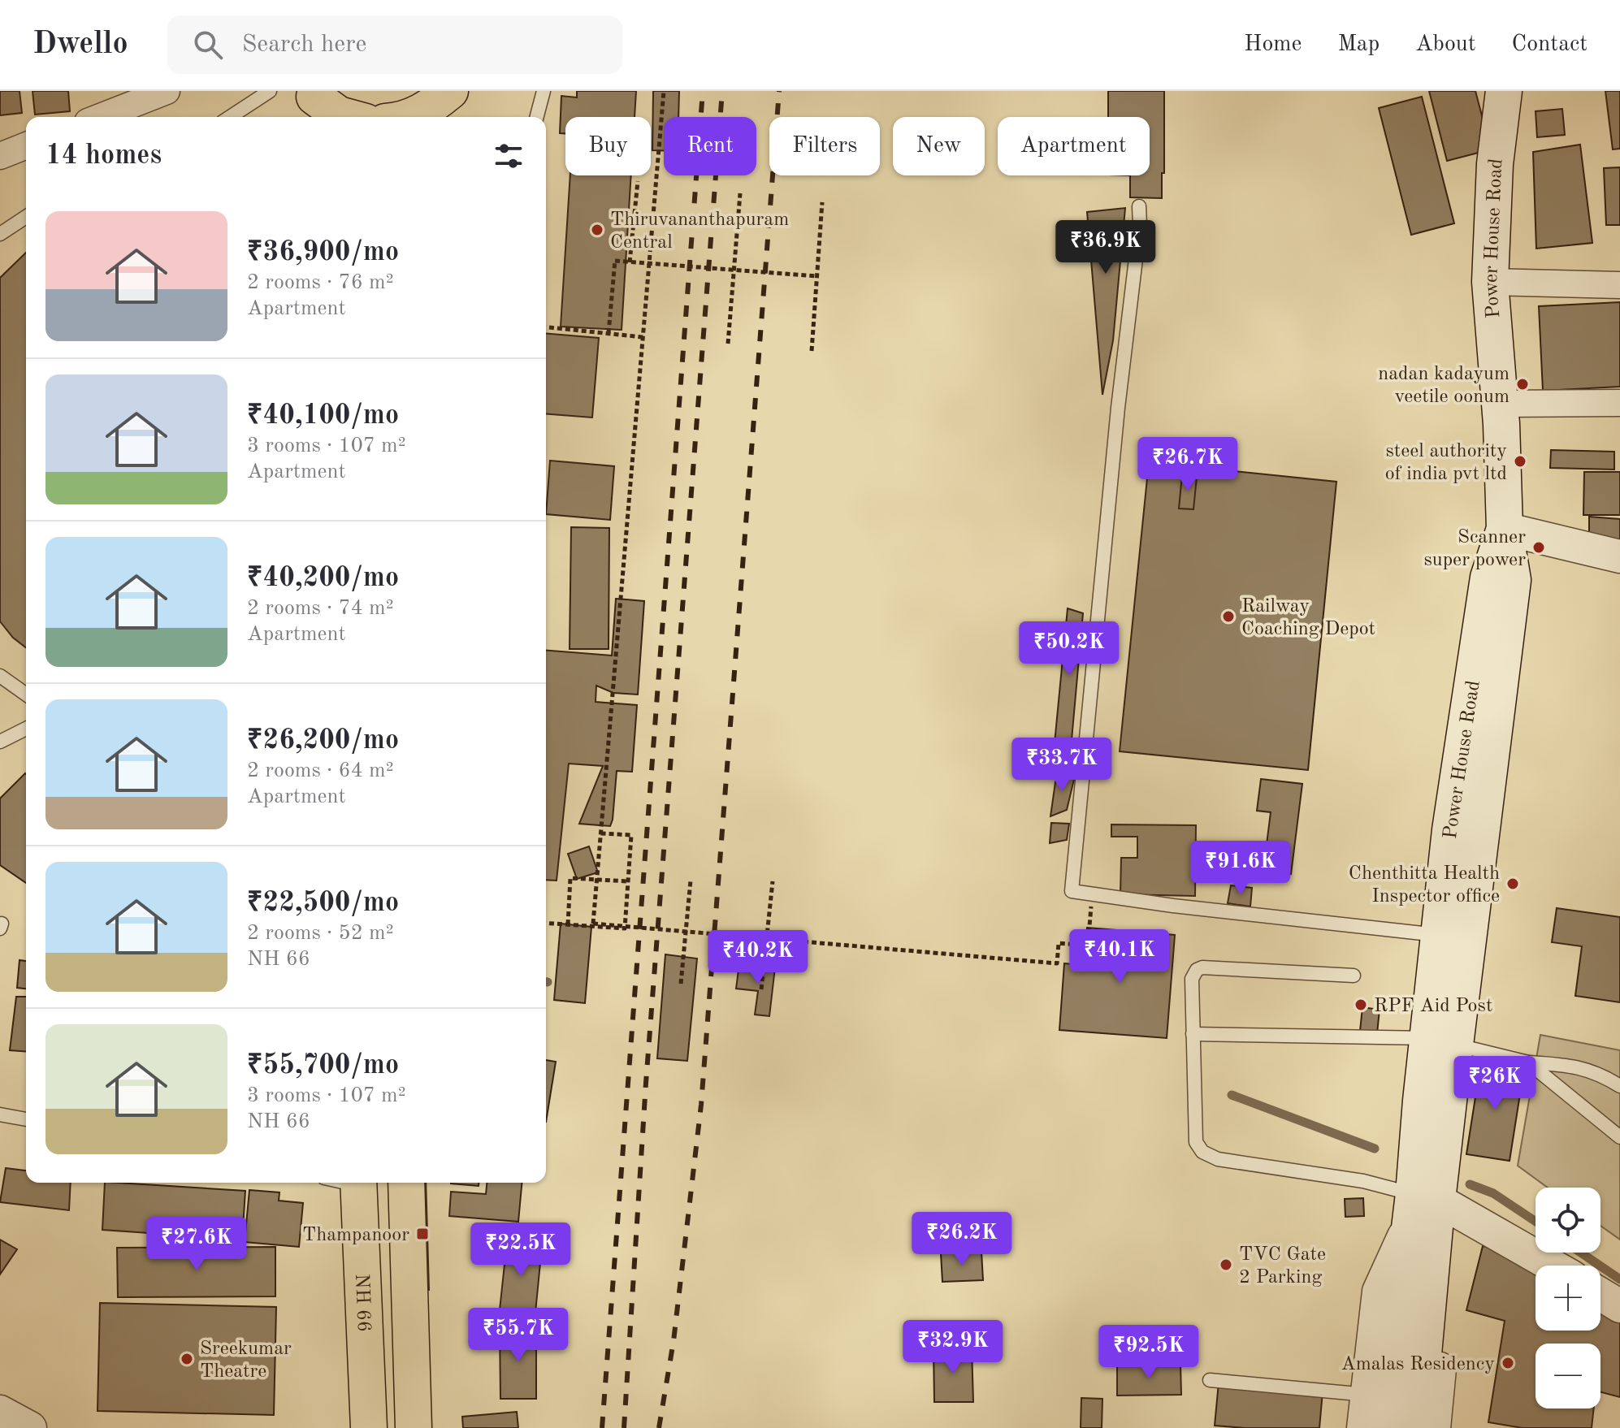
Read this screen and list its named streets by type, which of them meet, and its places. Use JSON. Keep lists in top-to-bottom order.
{
  "streets": {
    "main road": ["Power House Road", "NH 66"]
  },
  "places": {
    "other": [
      "Thiruvananthapuram Central",
      "nadan kadayum veetile oonum",
      "steel authority of india pvt ltd",
      "Scanner super power",
      "Railway Coaching Depot",
      "Chenthitta Health Inspector office",
      "RPF Aid Post",
      "TVC Gate 2 Parking",
      "Sreekumar Theatre",
      "Amalas Residency"
    ],
    "transit": ["Thampanoor"]
  },
  "page": {
    "header": "Dwello",
    "search": "Search here",
    "nav": [
      "Home",
      "Map",
      "About",
      "Contact"
    ],
    "chip": [
      "Buy",
      "Rent",
      "Filters",
      "New",
      "Apartment"
    ],
    "heading": "14 homes",
    "list": [
      {
        "name": "₹36,900/mo",
        "note": "2 rooms · 76 m² · Apartment"
      },
      {
        "name": "₹40,100/mo",
        "note": "3 rooms · 107 m² · Apartment"
      },
      {
        "name": "₹40,200/mo",
        "note": "2 rooms · 74 m² · Apartment"
      },
      {
        "name": "₹26,200/mo",
        "note": "2 rooms · 64 m² · Apartment"
      },
      {
        "name": "₹22,500/mo",
        "note": "2 rooms · 52 m² · NH 66"
      },
      {
        "name": "₹55,700/mo",
        "note": "3 rooms · 107 m² · NH 66"
      }
    ],
    "price": [
      "₹36.9K",
      "₹26.7K",
      "₹50.2K",
      "₹33.7K",
      "₹91.6K",
      "₹40.1K",
      "₹40.2K",
      "₹26K",
      "₹26.2K",
      "₹27.6K",
      "₹22.5K",
      "₹55.7K",
      "₹32.9K",
      "₹92.5K"
    ],
    "map_buttons": ["+", "−"]
  }
}
